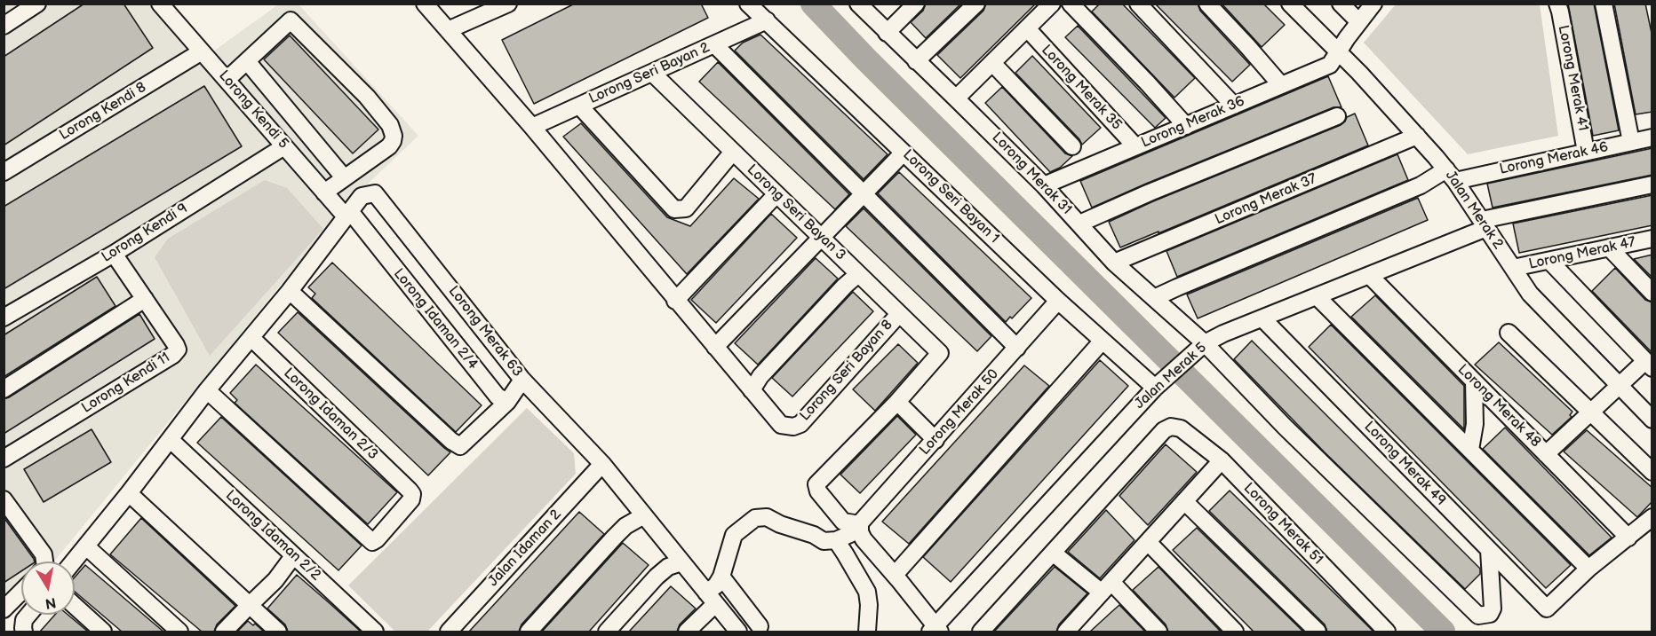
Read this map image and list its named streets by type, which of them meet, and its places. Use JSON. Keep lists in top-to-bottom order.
{
  "streets": {
    "street": [
      "Lorong Seri Bayan 2",
      "Lorong Merak 41",
      "Lorong Merak 35",
      "Lorong Kendi 5",
      "Lorong Kendi 8",
      "Lorong Merak 36",
      "Lorong Merak 46",
      "Lorong Merak 31",
      "Lorong Seri Bayan 1",
      "Lorong Merak 37",
      "Jalan Merak 2",
      "Lorong Seri Bayan 3",
      "Lorong Kendi 9",
      "Lorong Merak 47",
      "Lorong Idaman 2/4",
      "Lorong Merak 63",
      "Lorong Seri Bayan 8",
      "Jalan Merak 5",
      "Lorong Kendi 11",
      "Lorong Merak 48",
      "Lorong Merak 50",
      "Lorong Idaman 2/3",
      "Lorong Merak 49",
      "Lorong Merak 51",
      "Lorong Idaman 2/2",
      "Jalan Idaman 2"
    ]
  },
  "crossings": [
    ["Lorong Seri Bayan 2", "Lorong Seri Bayan 1"],
    ["Lorong Seri Bayan 2", "Lorong Seri Bayan 3"],
    ["Lorong Merak 41", "Lorong Merak 46"],
    ["Lorong Merak 35", "Lorong Merak 36"],
    ["Lorong Kendi 5", "Lorong Kendi 8"],
    ["Lorong Kendi 5", "Lorong Kendi 9"],
    ["Lorong Kendi 5", "Lorong Idaman 2/4"],
    ["Lorong Kendi 5", "Lorong Merak 63"],
    ["Lorong Merak 36", "Lorong Merak 31"],
    ["Lorong Merak 36", "Jalan Merak 2"],
    ["Lorong Merak 46", "Lorong Merak 31"],
    ["Lorong Merak 46", "Jalan Merak 2"],
    ["Lorong Merak 31", "Lorong Merak 37"],
    ["Lorong Merak 31", "Jalan Merak 5"],
    ["Lorong Merak 31", "Lorong Merak 49"],
    ["Lorong Seri Bayan 1", "Jalan Merak 5"],
    ["Lorong Seri Bayan 1", "Lorong Merak 50"],
    ["Lorong Merak 37", "Jalan Merak 2"],
    ["Jalan Merak 2", "Lorong Merak 47"],
    ["Jalan Merak 2", "Jalan Merak 5"],
    ["Lorong Seri Bayan 3", "Lorong Seri Bayan 8"],
    ["Lorong Kendi 9", "Lorong Kendi 11"],
    ["Lorong Idaman 2/4", "Lorong Merak 63"],
    ["Lorong Merak 63", "Jalan Idaman 2"],
    ["Jalan Merak 5", "Lorong Merak 48"],
    ["Jalan Merak 5", "Lorong Merak 49"]
  ],
  "north": "bottom"
}
